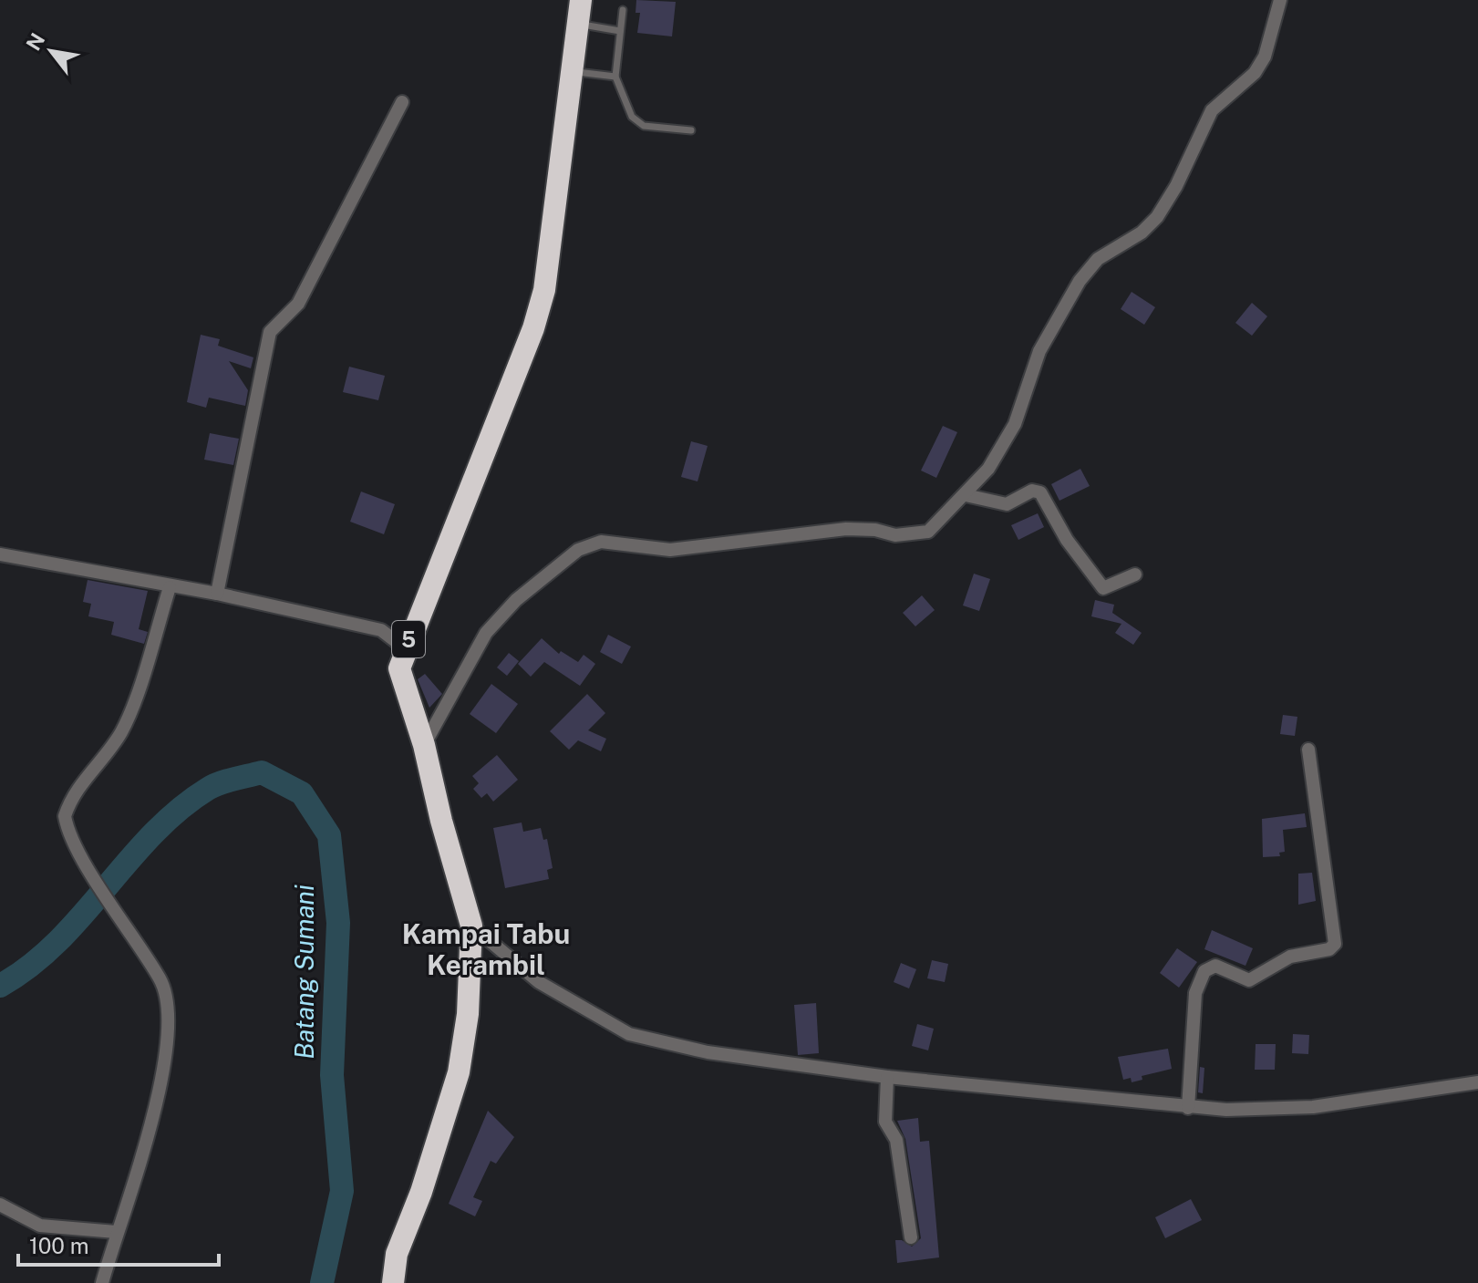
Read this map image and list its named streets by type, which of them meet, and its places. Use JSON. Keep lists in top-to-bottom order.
{
  "streets": {
    "highway": ["5"]
  },
  "districts": ["Kampai Tabu Kerambil"],
  "water": ["Batang Sumani"],
  "scale_bar": "100 m",
  "north": "top left"
}
